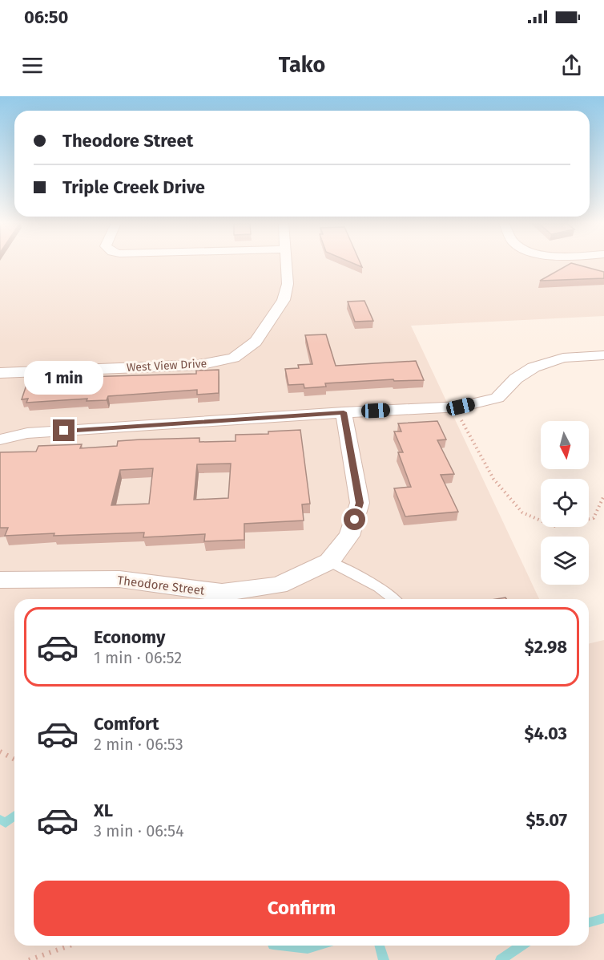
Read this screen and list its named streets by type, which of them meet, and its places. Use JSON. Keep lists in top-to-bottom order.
{
  "streets": {
    "street": ["West View Drive", "Theodore Street"]
  },
  "north": "bottom",
  "page": {
    "status": "06:50",
    "header": "Tako",
    "banner": ["Theodore Street", "Triple Creek Drive"],
    "bubble": "1 min",
    "list": [
      {
        "name": "Economy",
        "note": "1 min · 06:52",
        "value": "$2.98"
      },
      {
        "name": "Comfort",
        "note": "2 min · 06:53",
        "value": "$4.03"
      },
      {
        "name": "XL",
        "note": "3 min · 06:54",
        "value": "$5.07"
      }
    ],
    "buttons": "Confirm"
  }
}
